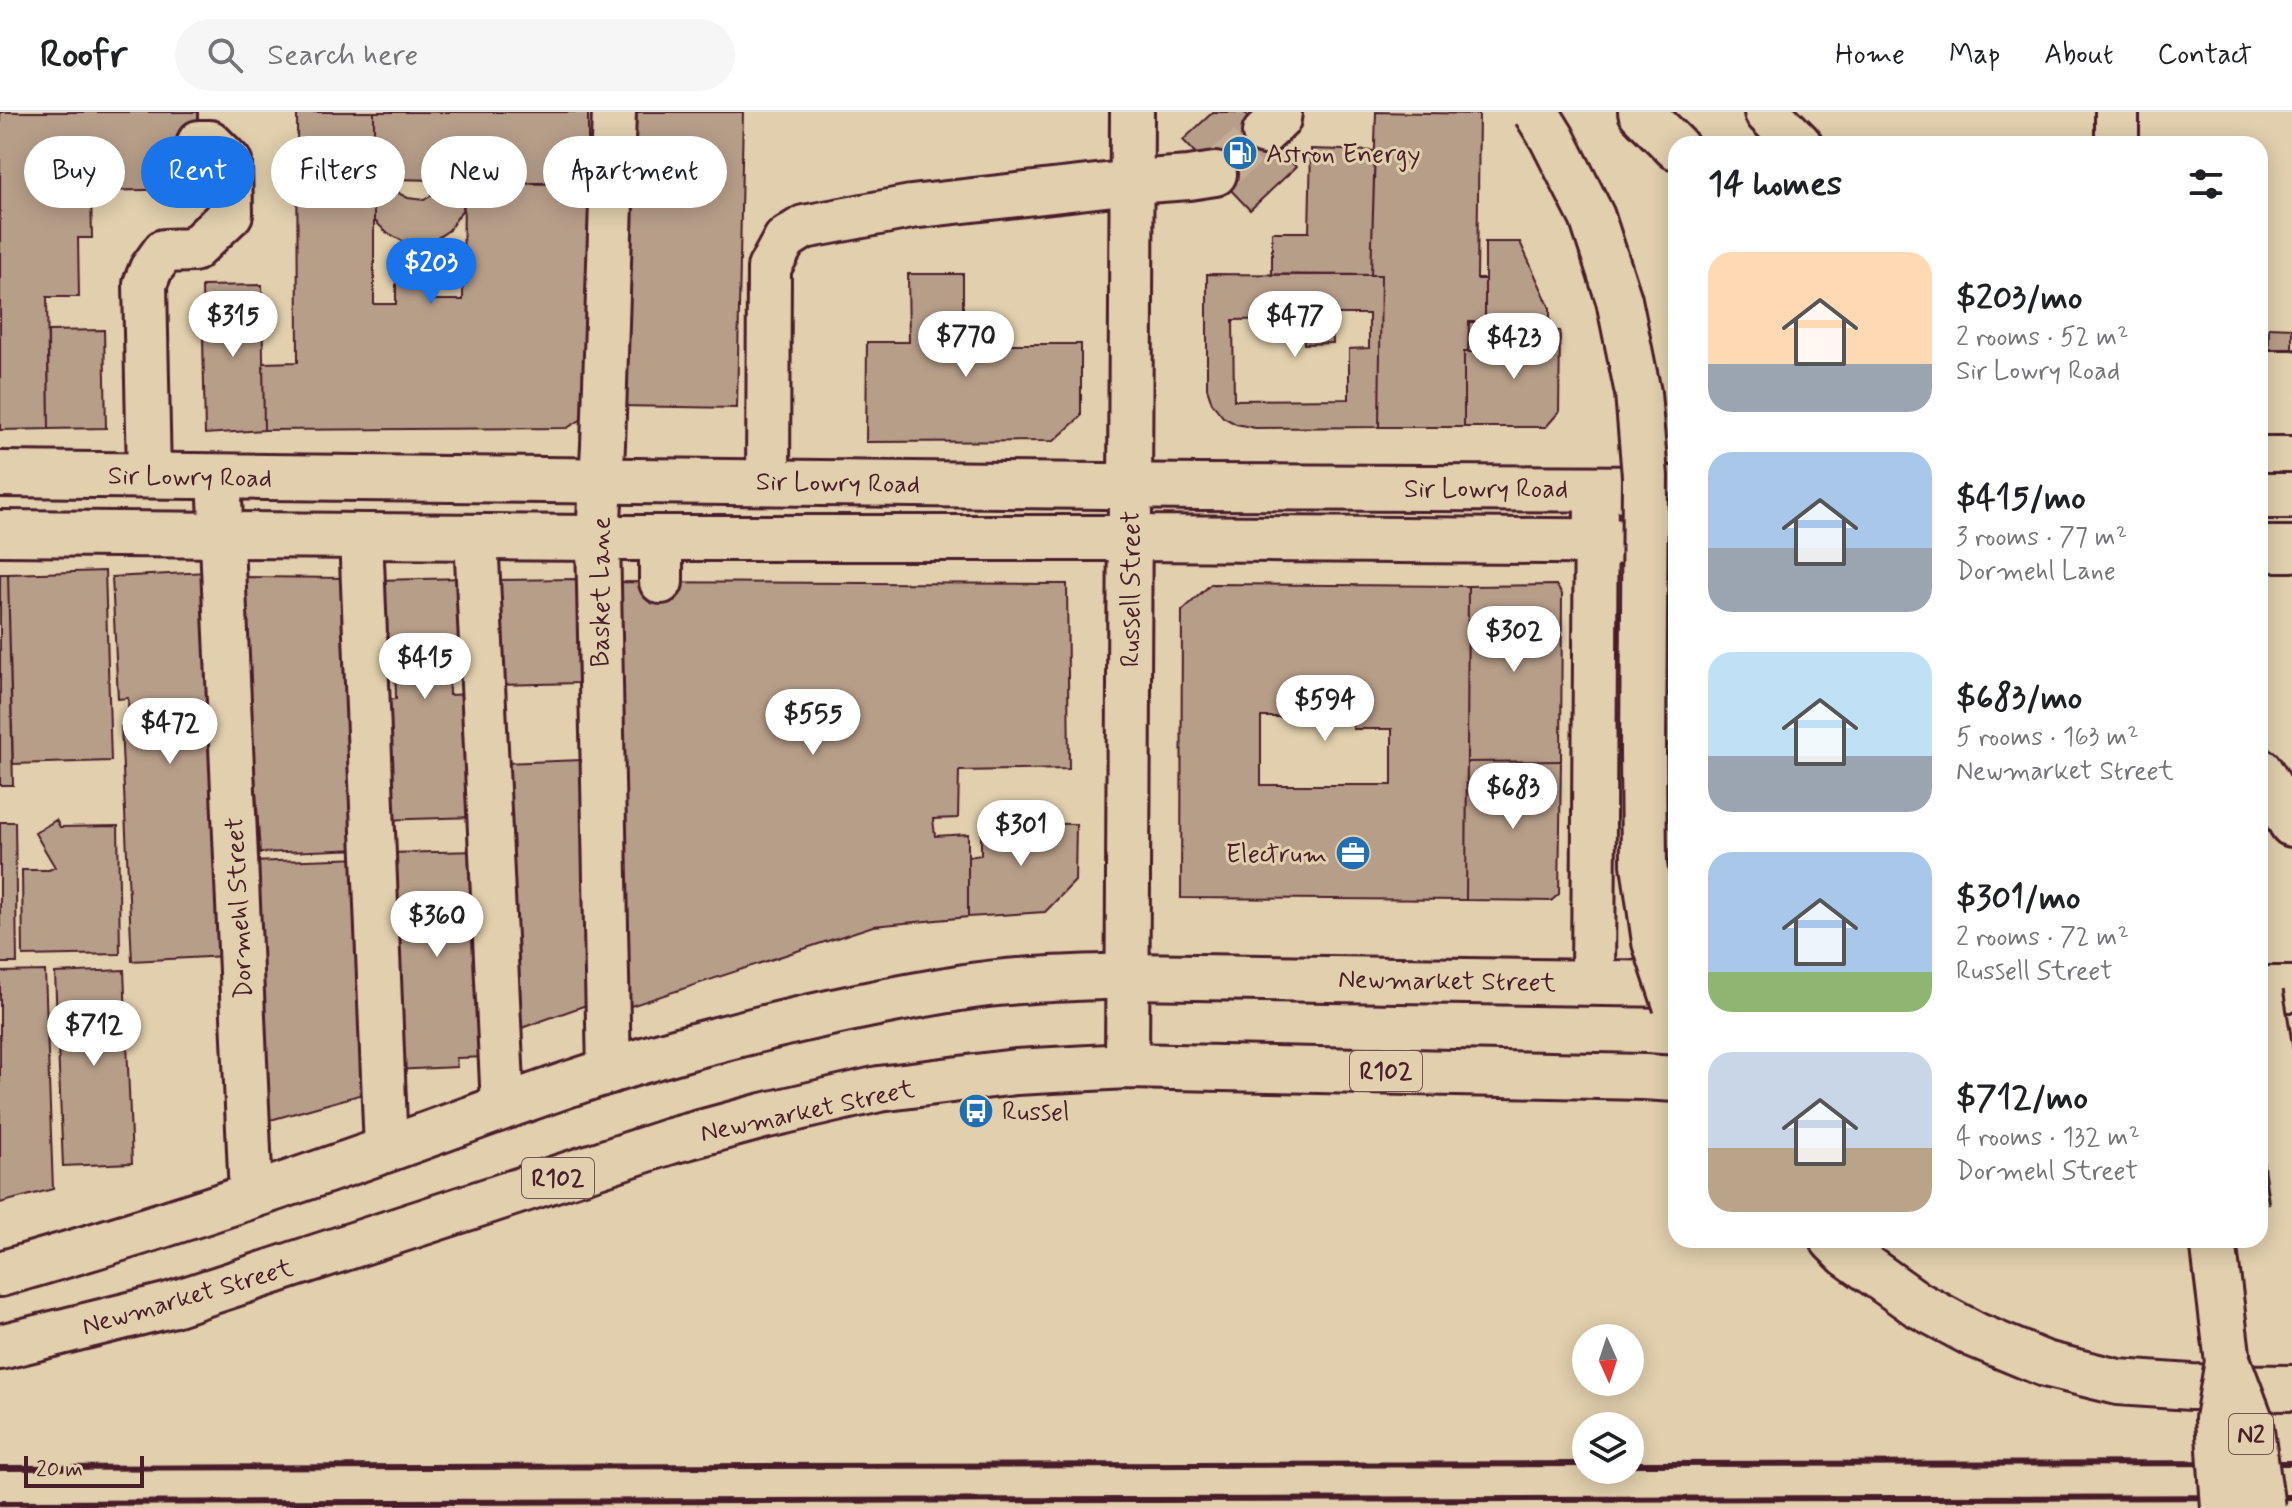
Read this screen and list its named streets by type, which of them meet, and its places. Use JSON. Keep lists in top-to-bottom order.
{
  "streets": {
    "main road": [
      "Sir Lowry Road",
      "Newmarket Street",
      "R102",
      "N2"
    ],
    "street": ["Russell Street", "Basket Lane", "Dormehl Street"]
  },
  "crossings": [
    ["Sir Lowry Road", "Russell Street"],
    ["Sir Lowry Road", "Basket Lane"],
    ["Sir Lowry Road", "Dormehl Street"],
    ["Russell Street", "Newmarket Street"],
    ["Basket Lane", "Newmarket Street"],
    ["Dormehl Street", "Newmarket Street"]
  ],
  "places": {
    "fuel station": ["Astron Energy"],
    "office": ["Electrum"],
    "bus stop": ["Russel"]
  },
  "scale_bar": "20 m",
  "north": "bottom",
  "page": {
    "header": "Roofr",
    "search": "Search here",
    "nav": [
      "Home",
      "Map",
      "About",
      "Contact"
    ],
    "chip": [
      "Buy",
      "Rent",
      "Filters",
      "New",
      "Apartment"
    ],
    "heading": "14 homes",
    "list": [
      {
        "name": "$203/mo",
        "note": "2 rooms · 52 m² · Sir Lowry Road"
      },
      {
        "name": "$415/mo",
        "note": "3 rooms · 77 m² · Dormehl Lane"
      },
      {
        "name": "$683/mo",
        "note": "5 rooms · 163 m² · Newmarket Street"
      },
      {
        "name": "$301/mo",
        "note": "2 rooms · 72 m² · Russell Street"
      },
      {
        "name": "$712/mo",
        "note": "4 rooms · 132 m² · Dormehl Street"
      }
    ],
    "price": [
      "$203",
      "$315",
      "$477",
      "$770",
      "$423",
      "$302",
      "$415",
      "$594",
      "$555",
      "$472",
      "$683",
      "$301",
      "$360",
      "$712"
    ],
    "scale": "20 m"
  }
}
